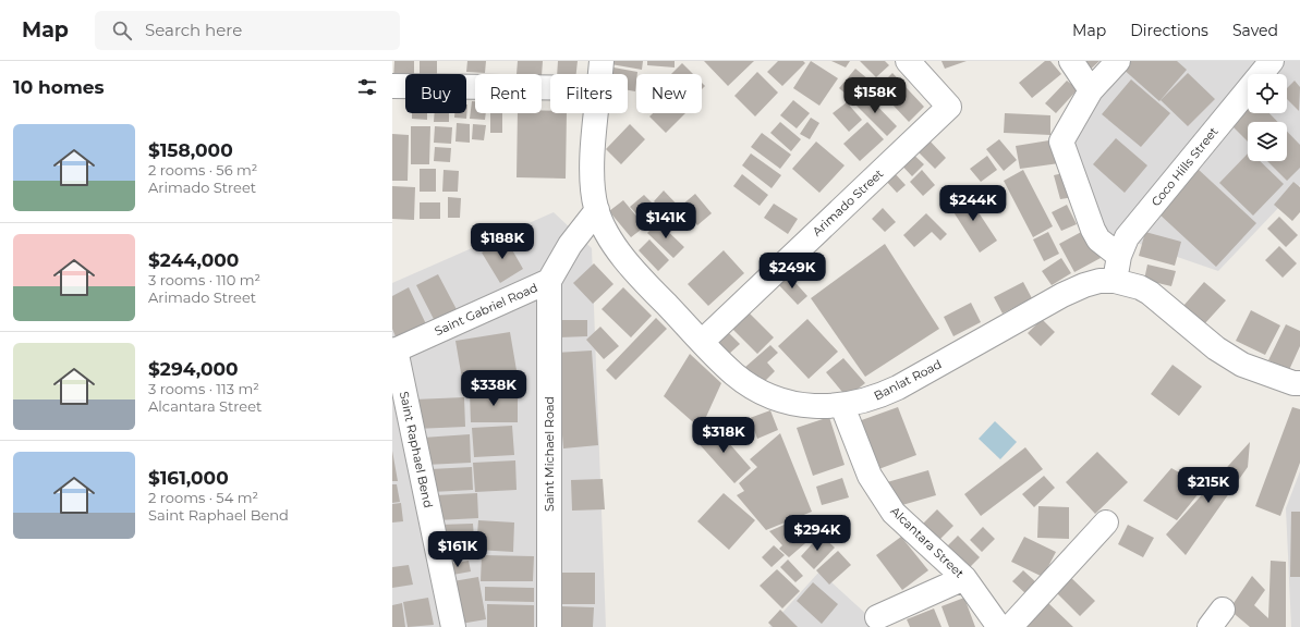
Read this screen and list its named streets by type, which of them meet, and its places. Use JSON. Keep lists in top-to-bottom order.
{
  "streets": {
    "street": [
      "Coco Hills Street",
      "Arimado Street",
      "Saint Gabriel Road",
      "Banlat Road",
      "Saint Raphael Bend",
      "Saint Michael Road",
      "Alcantara Street"
    ]
  },
  "crossings": [
    ["Coco Hills Street", "Banlat Road"],
    ["Arimado Street", "Banlat Road"],
    ["Saint Gabriel Road", "Banlat Road"],
    ["Saint Gabriel Road", "Saint Raphael Bend"],
    ["Saint Gabriel Road", "Saint Michael Road"],
    ["Banlat Road", "Alcantara Street"]
  ],
  "page": {
    "header": "Map",
    "search": "Search here",
    "nav": ["Map", "Directions", "Saved"],
    "heading": "10 homes",
    "chip": [
      "Buy",
      "Rent",
      "Filters",
      "New"
    ],
    "price": [
      "$158K",
      "$244K",
      "$141K",
      "$188K",
      "$249K",
      "$338K",
      "$318K",
      "$215K",
      "$294K",
      "$161K"
    ],
    "list": [
      {
        "name": "$158,000",
        "note": "2 rooms · 56 m² · Arimado Street"
      },
      {
        "name": "$244,000",
        "note": "3 rooms · 110 m² · Arimado Street"
      },
      {
        "name": "$294,000",
        "note": "3 rooms · 113 m² · Alcantara Street"
      },
      {
        "name": "$161,000",
        "note": "2 rooms · 54 m² · Saint Raphael Bend"
      }
    ]
  }
}
